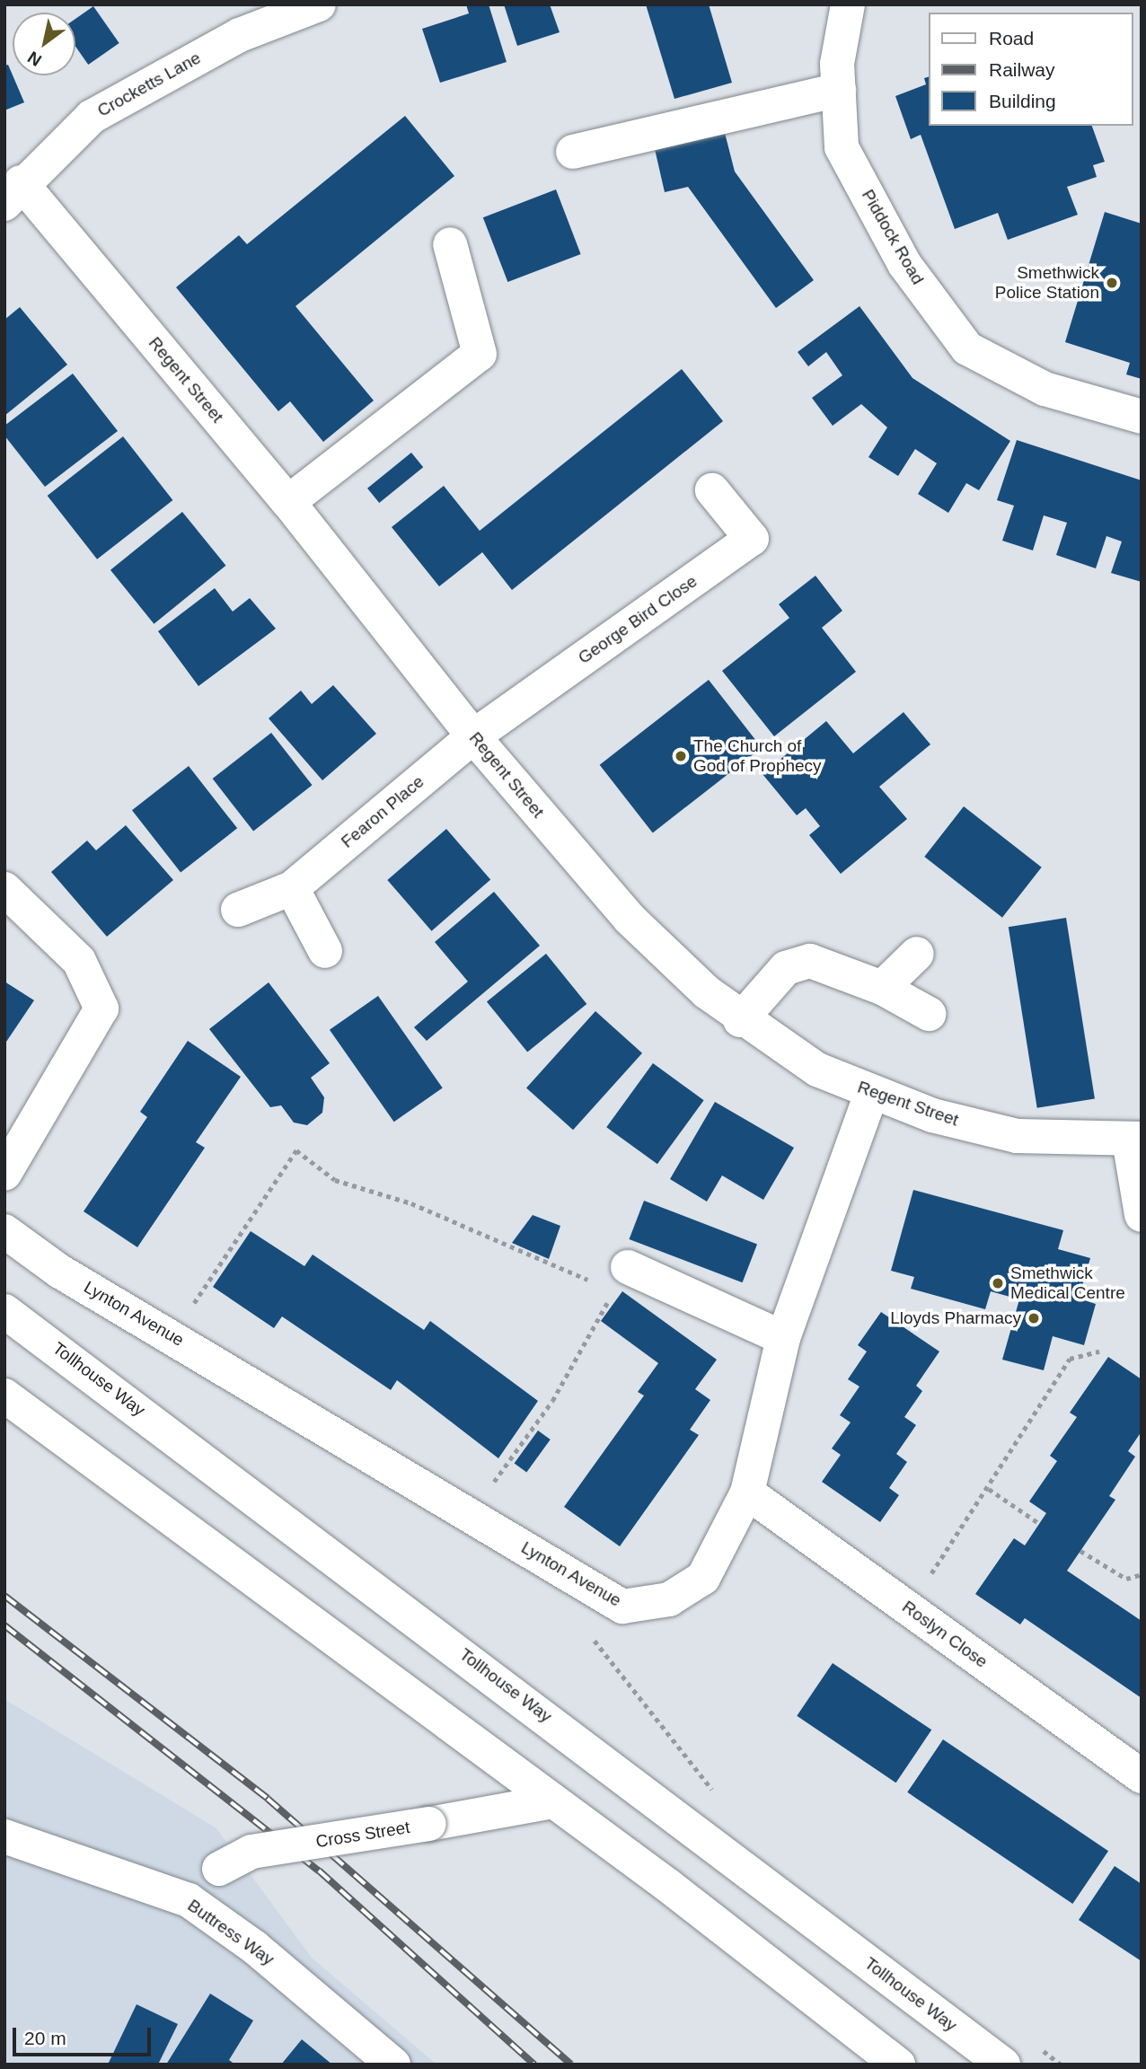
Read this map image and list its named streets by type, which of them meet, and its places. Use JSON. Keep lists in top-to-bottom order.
{
  "streets": {
    "street": [
      "Crocketts Lane",
      "Piddock Road",
      "Regent Street",
      "George Bird Close",
      "Fearon Place",
      "Lynton Avenue",
      "Tollhouse Way",
      "Roslyn Close",
      "Cross Street",
      "Buttress Way"
    ]
  },
  "crossings": [
    ["Crocketts Lane", "Regent Street"],
    ["Regent Street", "George Bird Close"],
    ["Regent Street", "Fearon Place"],
    ["Regent Street", "Lynton Avenue"],
    ["George Bird Close", "Fearon Place"],
    ["Lynton Avenue", "Roslyn Close"],
    ["Cross Street", "Buttress Way"]
  ],
  "places": [
    "Smethwick Police Station",
    "The Church of God of Prophecy",
    "Smethwick Medical Centre",
    "Lloyds Pharmacy"
  ],
  "legend": ["Road", "Railway", "Building"],
  "scale_bar": "20 m",
  "north": "bottom left"
}
